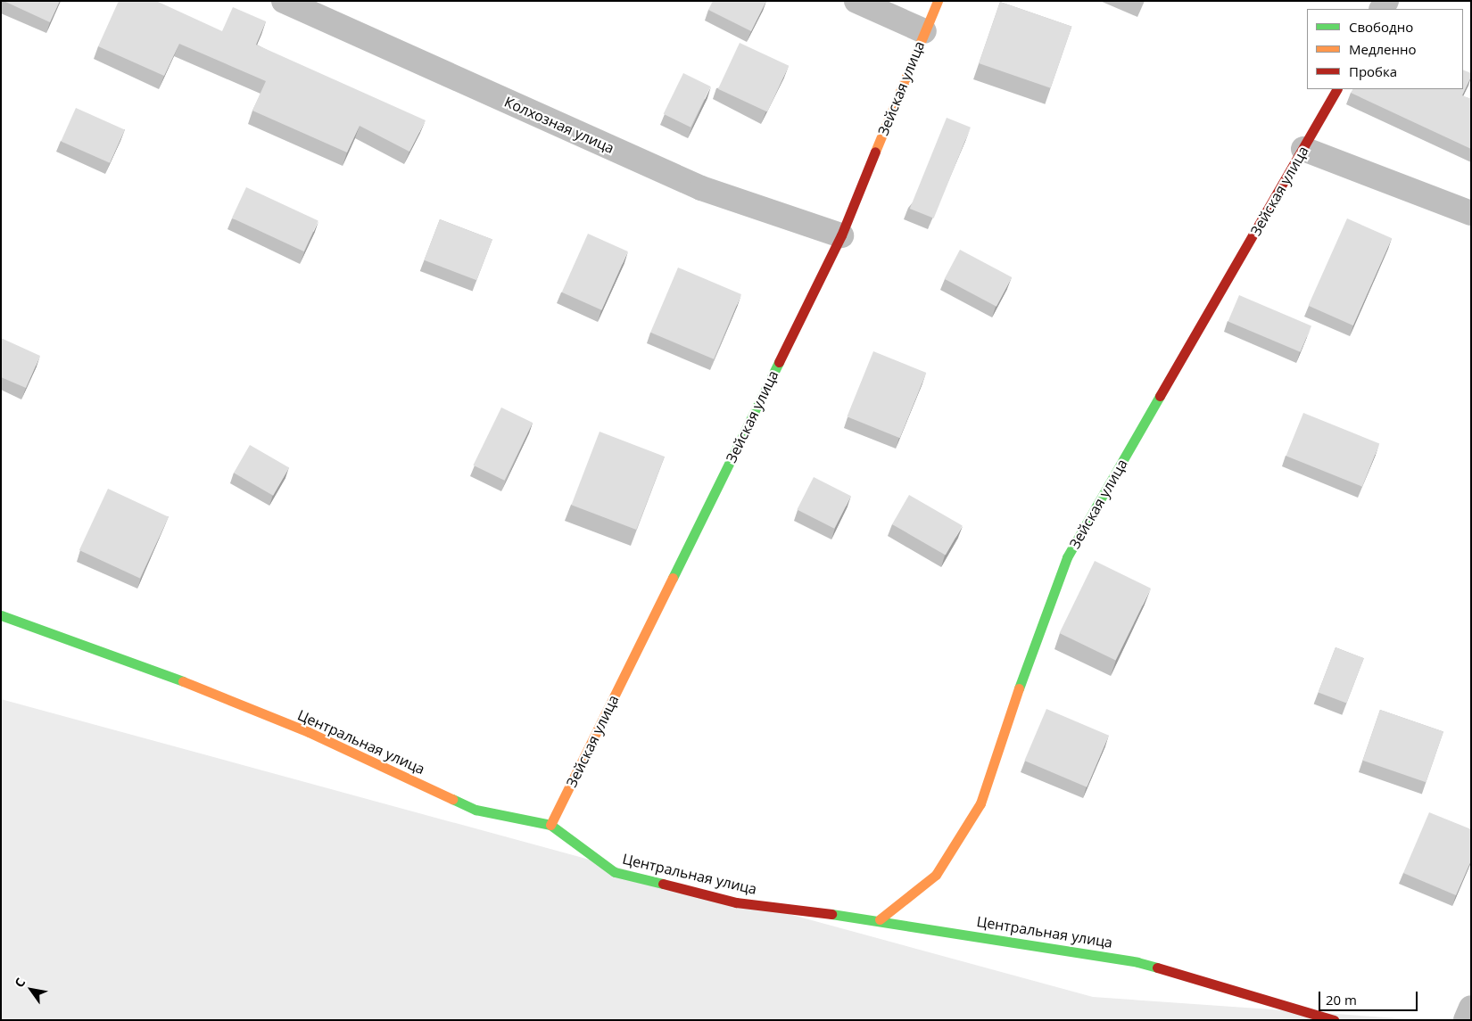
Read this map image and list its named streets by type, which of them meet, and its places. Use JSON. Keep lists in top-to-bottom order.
{
  "streets": {
    "street": ["Зейская улица", "Колхозная улица", "Центральная улица"]
  },
  "crossings": [
    ["Зейская улица", "Колхозная улица"],
    ["Зейская улица", "Центральная улица"]
  ],
  "legend": ["Свободно", "Медленно", "Пробка"],
  "scale_bar": "20 m",
  "north": "top left"
}
